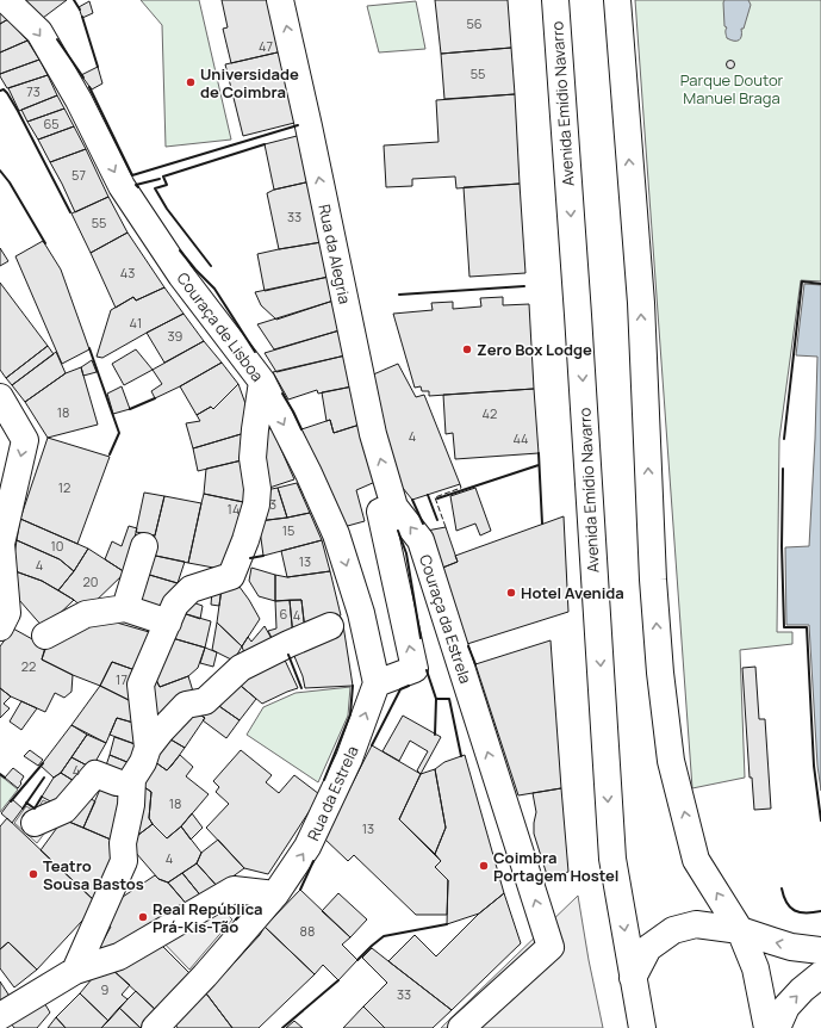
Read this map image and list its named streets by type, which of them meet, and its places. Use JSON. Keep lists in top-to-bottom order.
{
  "streets": {
    "street": [
      "Avenida Emídio Navarro",
      "Rua da Alegria",
      "Couraça de Lisboa",
      "Couraça da Estrela",
      "Rua da Estrela"
    ]
  },
  "crossings": [
    ["Rua da Alegria", "Couraça da Estrela"],
    ["Couraça de Lisboa", "Rua da Estrela"]
  ],
  "one_way": ["Rua da Alegria", "Couraça de Lisboa"],
  "parks": ["Parque Doutor Manuel Braga"],
  "places": [
    "Universidade de Coimbra",
    "Zero Box Lodge",
    "Hotel Avenida",
    "Coimbra Portagem Hostel",
    "Teatro Sousa Bastos",
    "Real República Prá-Kis-Tão"
  ],
  "house_numbers": [
    "56",
    "47",
    "55",
    "73",
    "65",
    "57",
    "33",
    "55",
    "43",
    "41",
    "39",
    "18",
    "42",
    "4",
    "44",
    "12",
    "3",
    "14",
    "15",
    "10",
    "13",
    "4",
    "20",
    "6",
    "4",
    "22",
    "17",
    "4",
    "18",
    "13",
    "4",
    "88",
    "9",
    "33"
  ]
}
